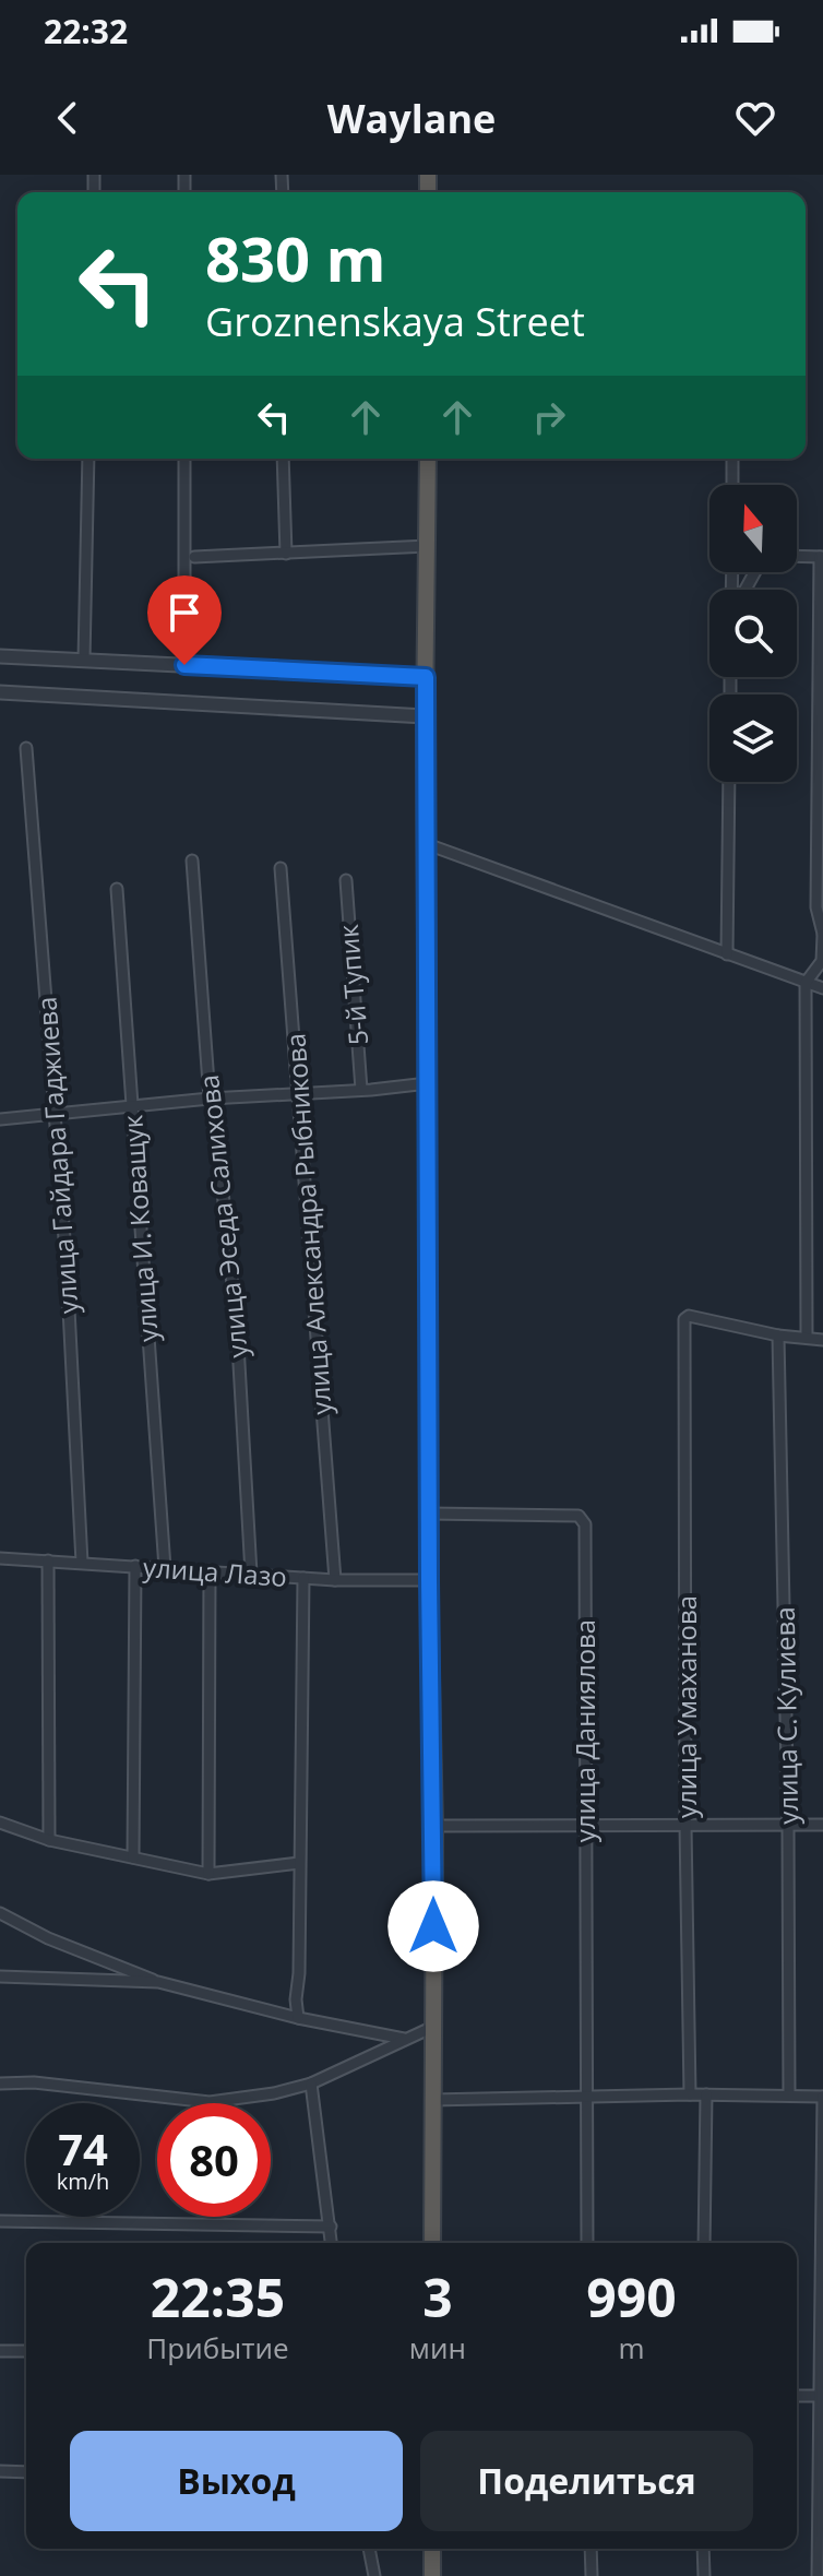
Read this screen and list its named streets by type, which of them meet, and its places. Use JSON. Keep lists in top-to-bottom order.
{
  "streets": {
    "street": [
      "5-й Тупик",
      "улица Гайдара Гаджиева",
      "улица Эседа Салихова",
      "улица Александра Рыбникова",
      "улица И. Коващук",
      "улица Лазо",
      "улица Умаханова",
      "улица С. Кулиева",
      "улица Даниялова"
    ]
  },
  "crossings": [
    ["улица Гайдара Гаджиева", "улица Лазо"],
    ["улица Эседа Салихова", "улица Лазо"],
    ["улица Александра Рыбникова", "улица Лазо"],
    ["улица И. Коващук", "улица Лазо"],
    ["улица Умаханова", "улица С. Кулиева"]
  ],
  "north": "top",
  "page": {
    "status": "22:32",
    "header": "Waylane",
    "turn": ["830 m", "Groznenskaya Street"],
    "speed": "74 km/h",
    "limit": "80",
    "eta": [
      "22:35",
      "Прибытие",
      "3",
      "мин",
      "990",
      "m"
    ],
    "buttons": ["Выход", "Поделиться"]
  }
}
